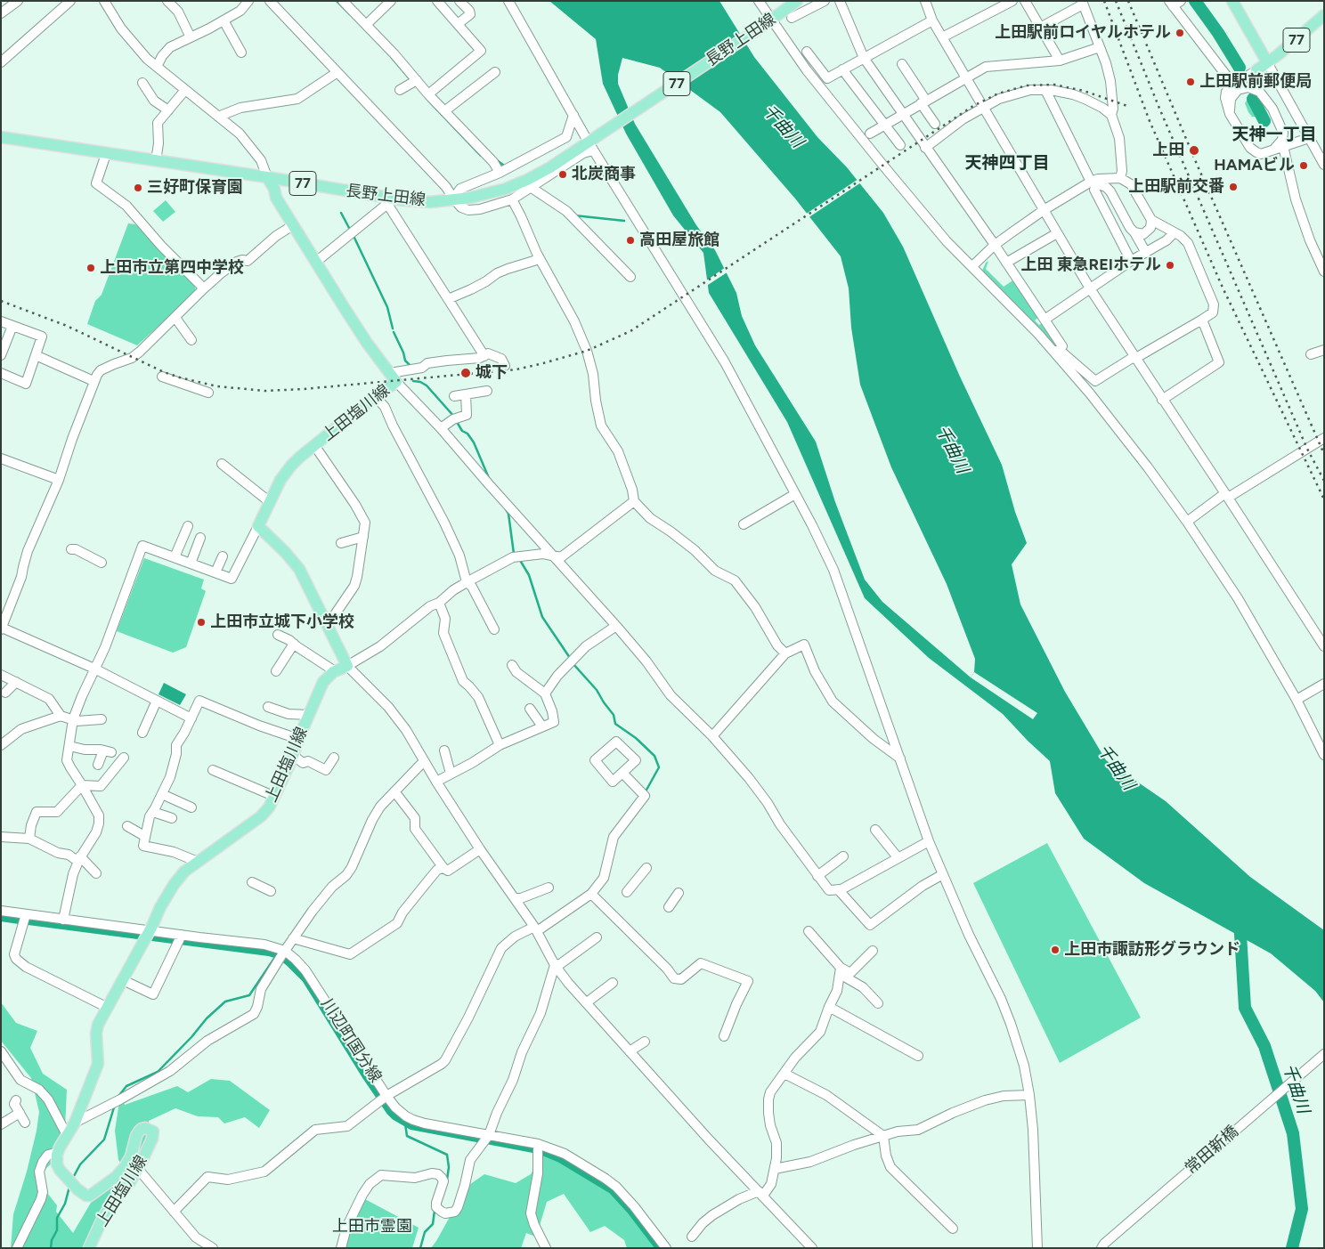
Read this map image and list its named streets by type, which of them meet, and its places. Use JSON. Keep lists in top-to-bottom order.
{
  "streets": {
    "main road": ["長野上田線", "77", "上田塩川線"],
    "street": ["川辺町国分線", "常田新橋"]
  },
  "crossings": [
    ["長野上田線", "上田塩川線"],
    ["上田塩川線", "川辺町国分線"]
  ],
  "districts": ["天神一丁目", "天神四丁目"],
  "water": ["千曲川"],
  "parks": ["上田市霊園"],
  "places": [
    "上田駅前ロイヤルホテル",
    "上田駅前郵便局",
    "上田",
    "HAMAビル",
    "北炭商事",
    "上田駅前交番",
    "三好町保育園",
    "高田屋旅館",
    "上田 東急REIホテル",
    "上田市立第四中学校",
    "城下",
    "上田市立城下小学校",
    "上田市諏訪形グラウンド"
  ]
}
